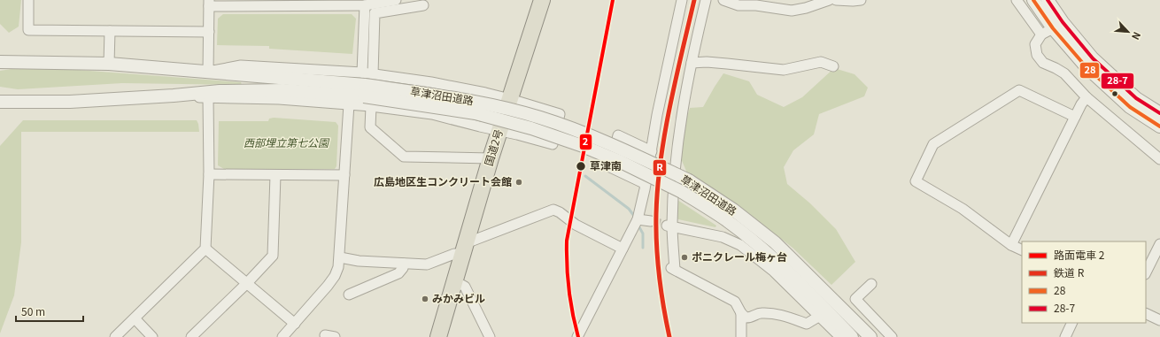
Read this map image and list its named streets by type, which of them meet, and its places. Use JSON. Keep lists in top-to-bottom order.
{
  "streets": {
    "highway": ["国道2号"],
    "street": ["草津沼田道路"]
  },
  "parks": ["西部埋立第七公園"],
  "places": [
    "草津南",
    "広島地区生コンクリート会館",
    "ポニクレール梅ヶ台",
    "みかみビル"
  ],
  "lines": [
    "tram line 2",
    "rail line R",
    "transit line 28",
    "transit line 28-7"
  ],
  "legend": [
    "路面電車 2",
    "鉄道 R",
    "28",
    "28-7"
  ],
  "scale_bar": "50 m",
  "north": "bottom right"
}
